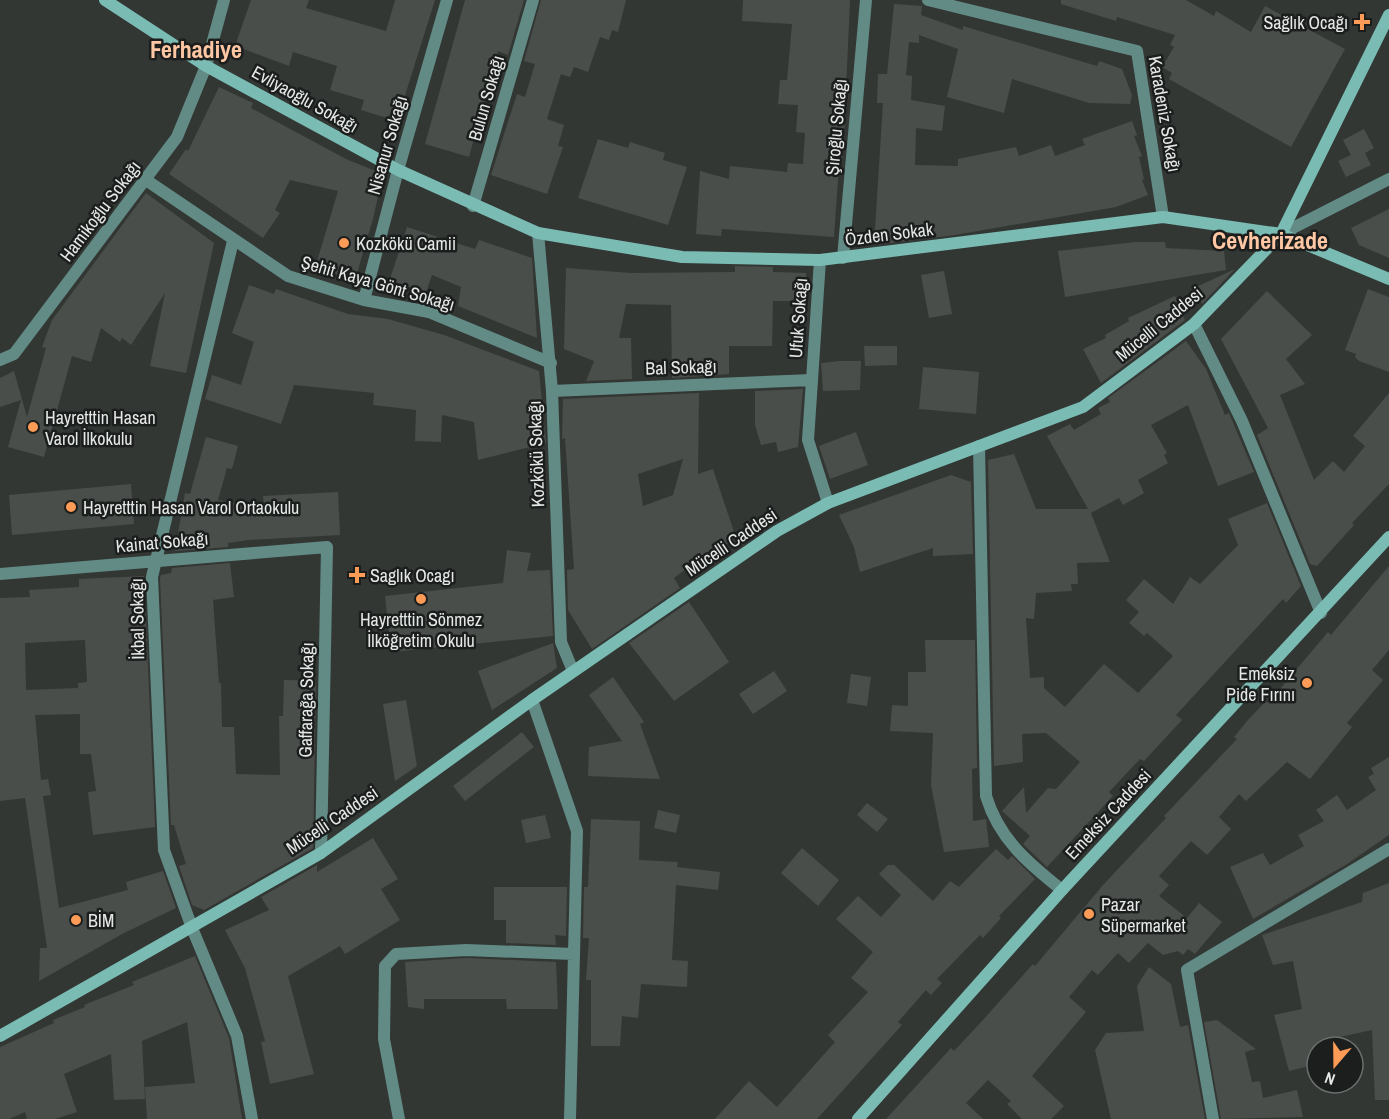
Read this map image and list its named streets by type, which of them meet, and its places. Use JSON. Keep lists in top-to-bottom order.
{
  "streets": {
    "main road": [
      "Evliyaoğlu Sokağı",
      "Özden Sokak",
      "Mücelli Caddesi",
      "Emeksiz Caddesi"
    ],
    "street": [
      "Bulun Sokağı",
      "Karadeniz Sokağı",
      "Şiroğlu Sokağı",
      "Nisanur Sokağı",
      "Hamikoğlu Sokağı",
      "Şehit Kaya Gönt Sokağı",
      "Ufuk Sokağı",
      "Bal Sokağı",
      "Kozkökü Sokağı",
      "Kainat Sokağı",
      "İkbal Sokağı",
      "Gaffarağa Sokağı"
    ]
  },
  "crossings": [
    ["Bulun Sokağı", "Özden Sokak"],
    ["Evliyaoğlu Sokağı", "Nisanur Sokağı"],
    ["Evliyaoğlu Sokağı", "Hamikoğlu Sokağı"],
    ["Evliyaoğlu Sokağı", "Özden Sokak"],
    ["Karadeniz Sokağı", "Özden Sokak"],
    ["Şiroğlu Sokağı", "Özden Sokak"],
    ["Nisanur Sokağı", "Özden Sokak"],
    ["Nisanur Sokağı", "Şehit Kaya Gönt Sokağı"],
    ["Hamikoğlu Sokağı", "Şehit Kaya Gönt Sokağı"],
    ["Özden Sokak", "Ufuk Sokağı"],
    ["Özden Sokak", "Mücelli Caddesi"],
    ["Özden Sokak", "Kozkökü Sokağı"],
    ["Şehit Kaya Gönt Sokağı", "Kozkökü Sokağı"],
    ["Şehit Kaya Gönt Sokağı", "İkbal Sokağı"],
    ["Ufuk Sokağı", "Mücelli Caddesi"],
    ["Ufuk Sokağı", "Bal Sokağı"],
    ["Mücelli Caddesi", "Kozkökü Sokağı"],
    ["Mücelli Caddesi", "İkbal Sokağı"],
    ["Mücelli Caddesi", "Gaffarağa Sokağı"],
    ["Bal Sokağı", "Kozkökü Sokağı"],
    ["Kainat Sokağı", "İkbal Sokağı"],
    ["Kainat Sokağı", "Gaffarağa Sokağı"]
  ],
  "districts": ["Ferhadiye", "Cevherizade"],
  "places": {
    "health": ["Sağlık Ocağı", "Saglık Ocagı"],
    "other": [
      "Kozkökü Camii",
      "Hayretttin Hasan Varol İlkokulu",
      "Hayretttin Hasan Varol Ortaokulu",
      "Hayretttin Sönmez İlköğretim Okulu",
      "Emeksiz Pide Fırını",
      "Pazar Süpermarket",
      "BİM"
    ]
  },
  "north": "bottom"
}
